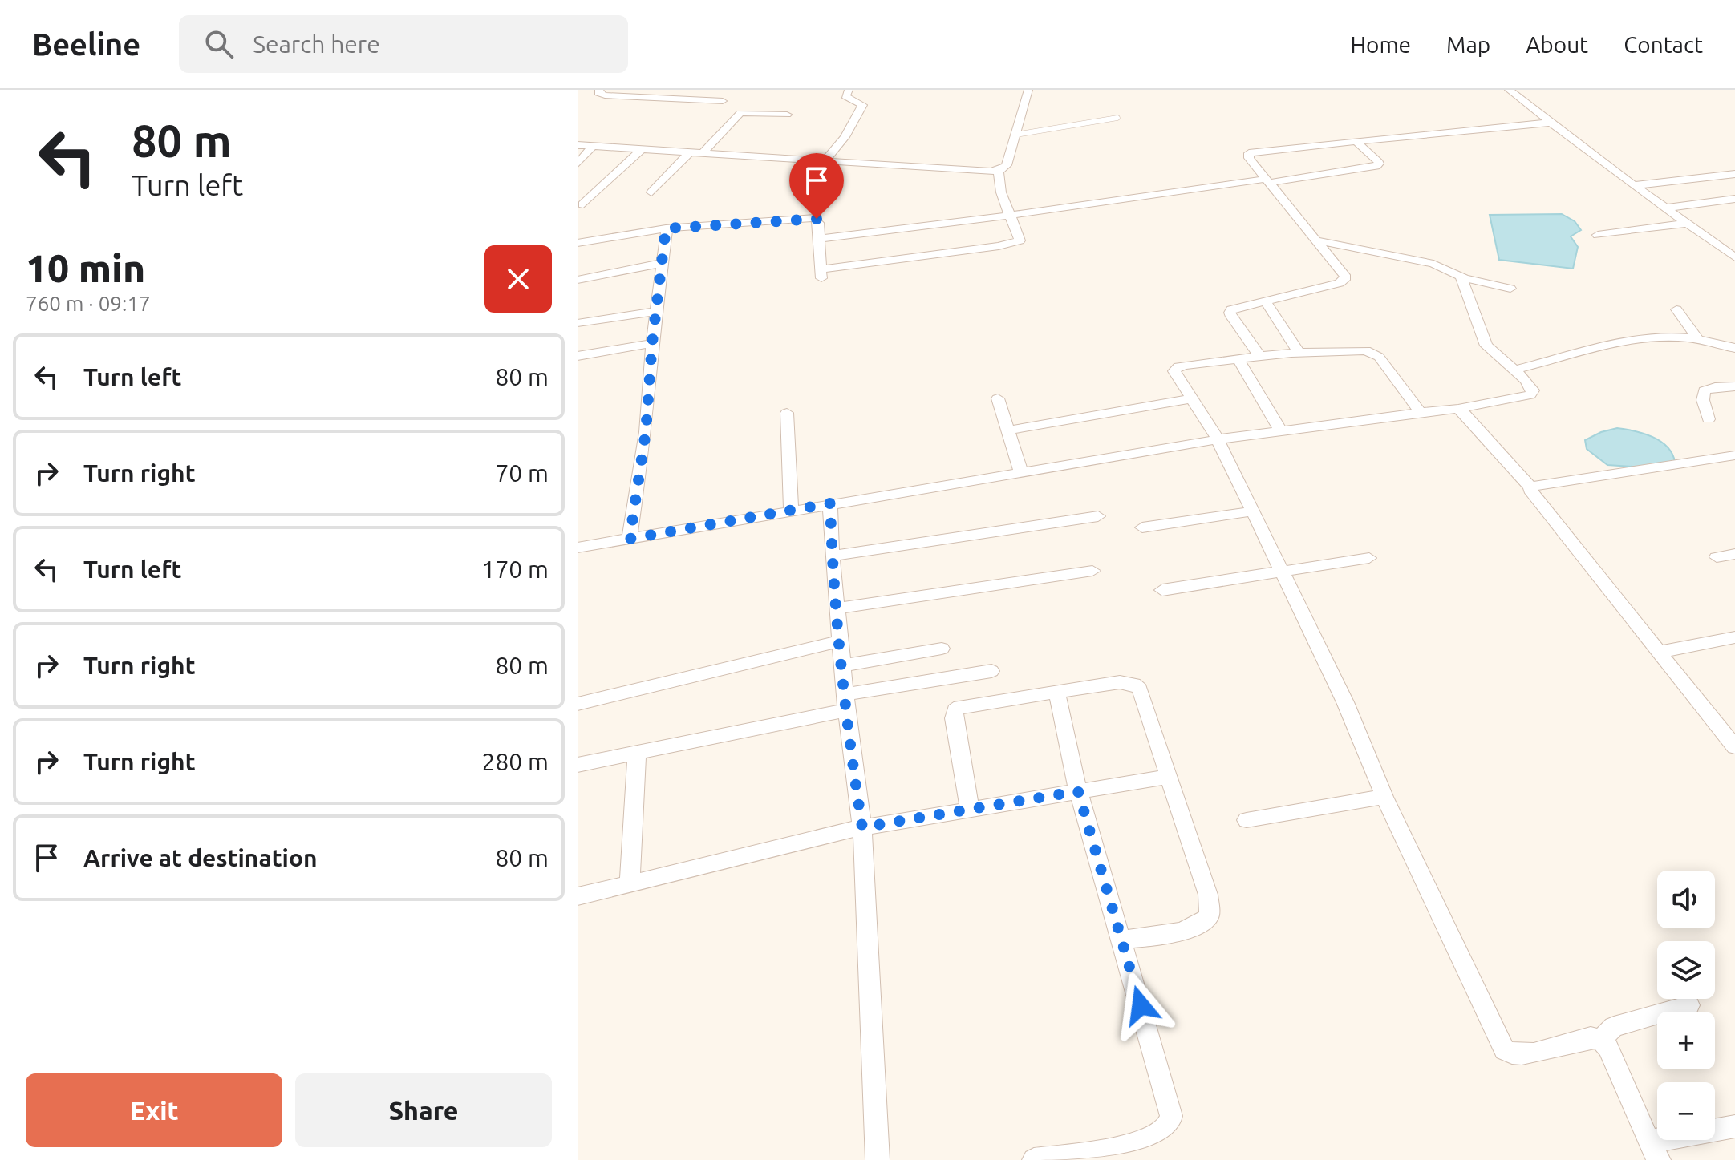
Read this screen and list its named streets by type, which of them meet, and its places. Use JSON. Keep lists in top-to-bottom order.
{
  "page": {
    "header": "Beeline",
    "search": "Search here",
    "nav": [
      "Home",
      "Map",
      "About",
      "Contact"
    ],
    "turn": ["80 m", "Turn left"],
    "heading": ["10 min", "760 m · 09:17"],
    "list": [
      {
        "name": "Turn left",
        "value": "80 m"
      },
      {
        "name": "Turn right",
        "value": "70 m"
      },
      {
        "name": "Turn left",
        "value": "170 m"
      },
      {
        "name": "Turn right",
        "value": "80 m"
      },
      {
        "name": "Turn right",
        "value": "280 m"
      },
      {
        "name": "Arrive at destination",
        "value": "80 m"
      }
    ],
    "map_buttons": ["+", "−"],
    "buttons": ["Exit", "Share"]
  }
}
